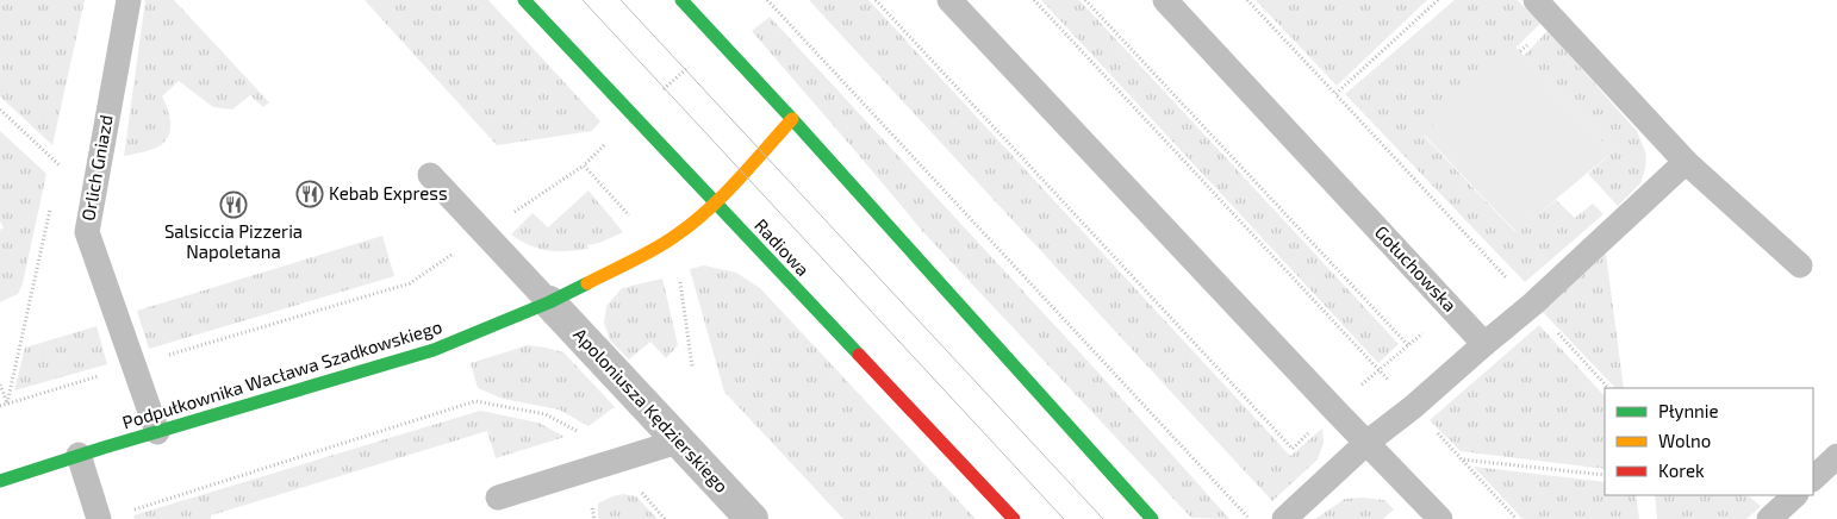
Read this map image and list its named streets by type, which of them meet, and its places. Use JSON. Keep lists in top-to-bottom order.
{
  "streets": {
    "street": ["Radiowa", "Podpułkownika Wacława Szadkowskiego", "Apoloniusza Kędzierskiego"],
    "lane": ["Orlich Gniazd", "Gołuchowska"]
  },
  "crossings": [
    ["Orlich Gniazd", "Podpułkownika Wacława Szadkowskiego"],
    ["Radiowa", "Podpułkownika Wacława Szadkowskiego"],
    ["Podpułkownika Wacława Szadkowskiego", "Apoloniusza Kędzierskiego"]
  ],
  "places": {
    "restaurant": ["Kebab Express", "Salsiccia Pizzeria Napoletana"]
  },
  "legend": ["Płynnie", "Wolno", "Korek"]
}
